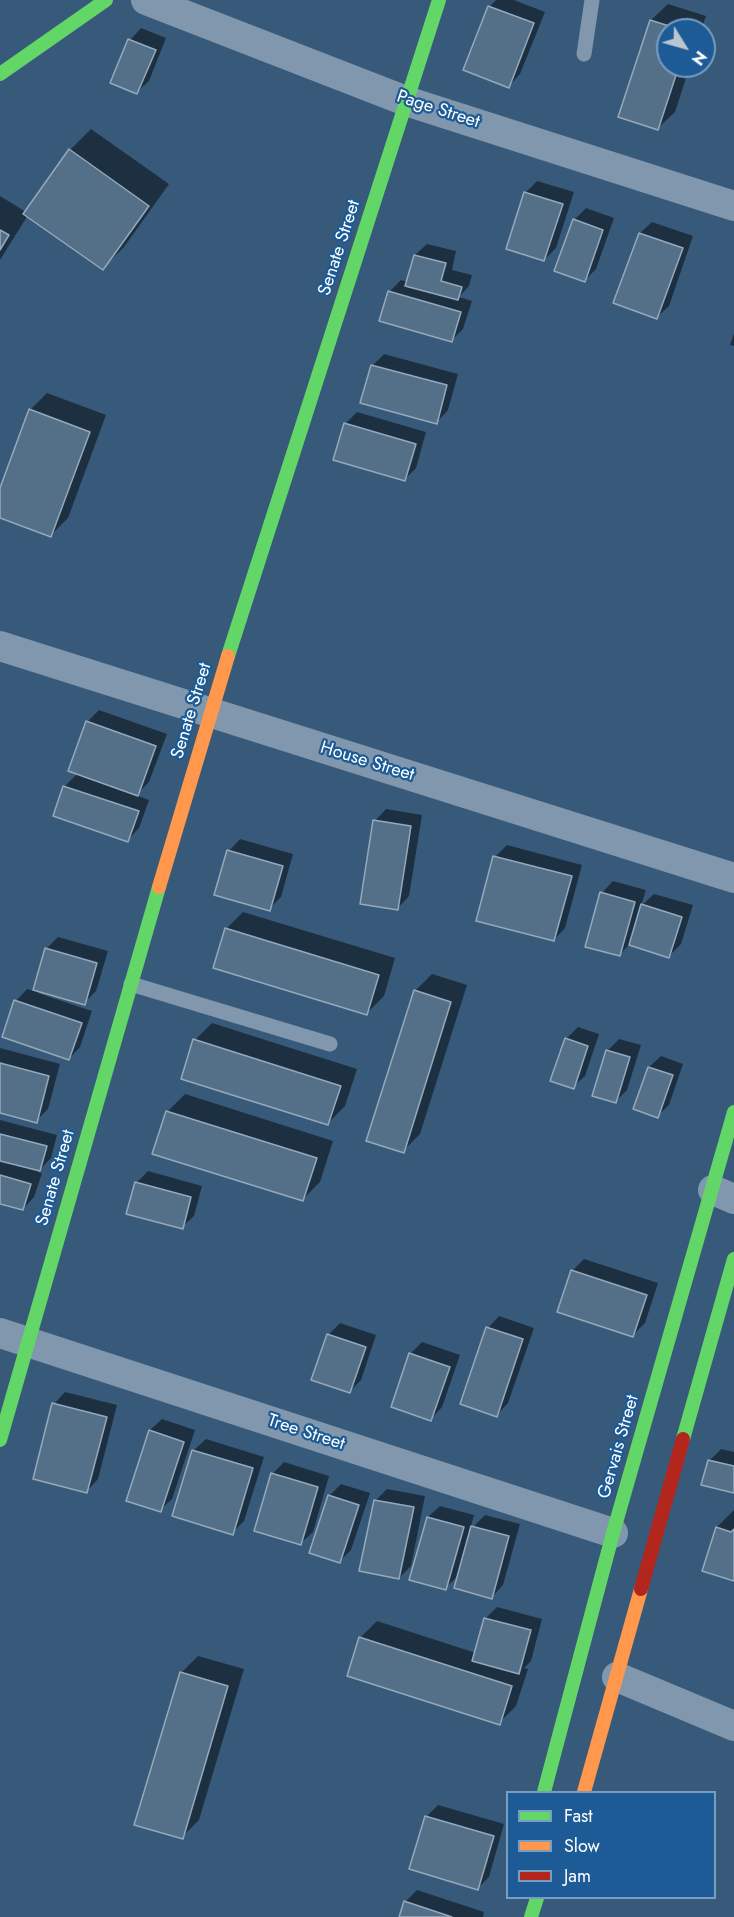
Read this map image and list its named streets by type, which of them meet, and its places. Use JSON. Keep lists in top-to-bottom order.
{
  "streets": {
    "street": [
      "Page Street",
      "Senate Street",
      "House Street",
      "Tree Street",
      "Gervais Street"
    ]
  },
  "crossings": [
    ["Page Street", "Senate Street"],
    ["Senate Street", "House Street"],
    ["Senate Street", "Tree Street"],
    ["Tree Street", "Gervais Street"]
  ],
  "legend": ["Fast", "Slow", "Jam"],
  "north": "bottom right"
}
